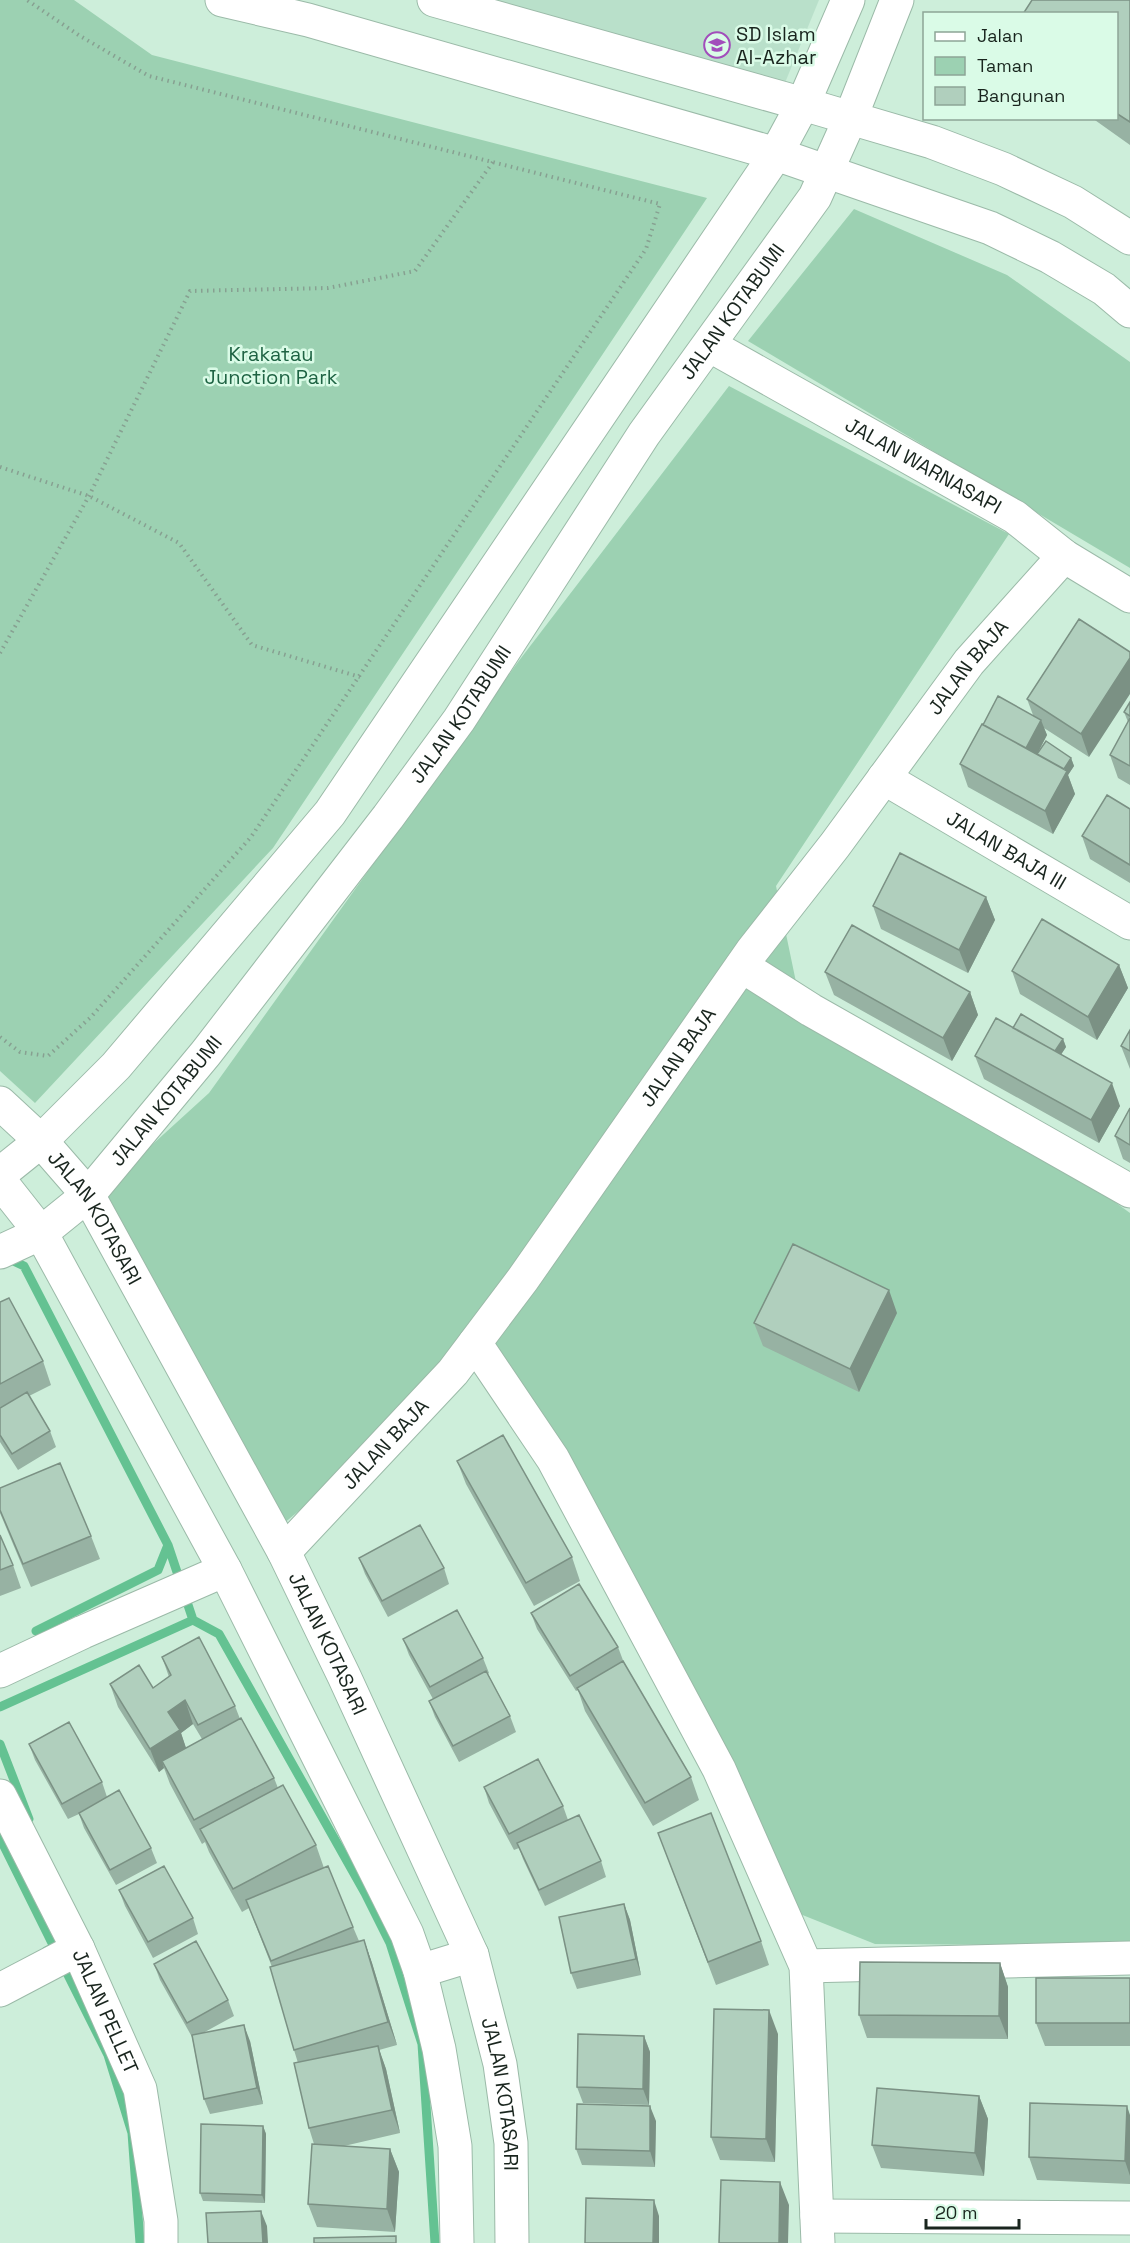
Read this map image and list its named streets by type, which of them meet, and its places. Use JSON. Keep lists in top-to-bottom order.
{
  "streets": {
    "street": [
      "JALAN KOTABUMI",
      "JALAN WARNASAPI",
      "JALAN BAJA",
      "JALAN BAJA III",
      "JALAN KOTASARI",
      "JALAN PELLET"
    ]
  },
  "crossings": [
    ["JALAN KOTABUMI", "JALAN WARNASAPI"],
    ["JALAN KOTABUMI", "JALAN KOTASARI"],
    ["JALAN WARNASAPI", "JALAN BAJA"],
    ["JALAN BAJA", "JALAN BAJA III"],
    ["JALAN BAJA", "JALAN KOTASARI"]
  ],
  "parks": ["Krakatau Junction Park"],
  "places": {
    "school or university": ["SD Islam Al-Azhar"]
  },
  "legend": ["Jalan", "Taman", "Bangunan"],
  "scale_bar": "20 m"
}
